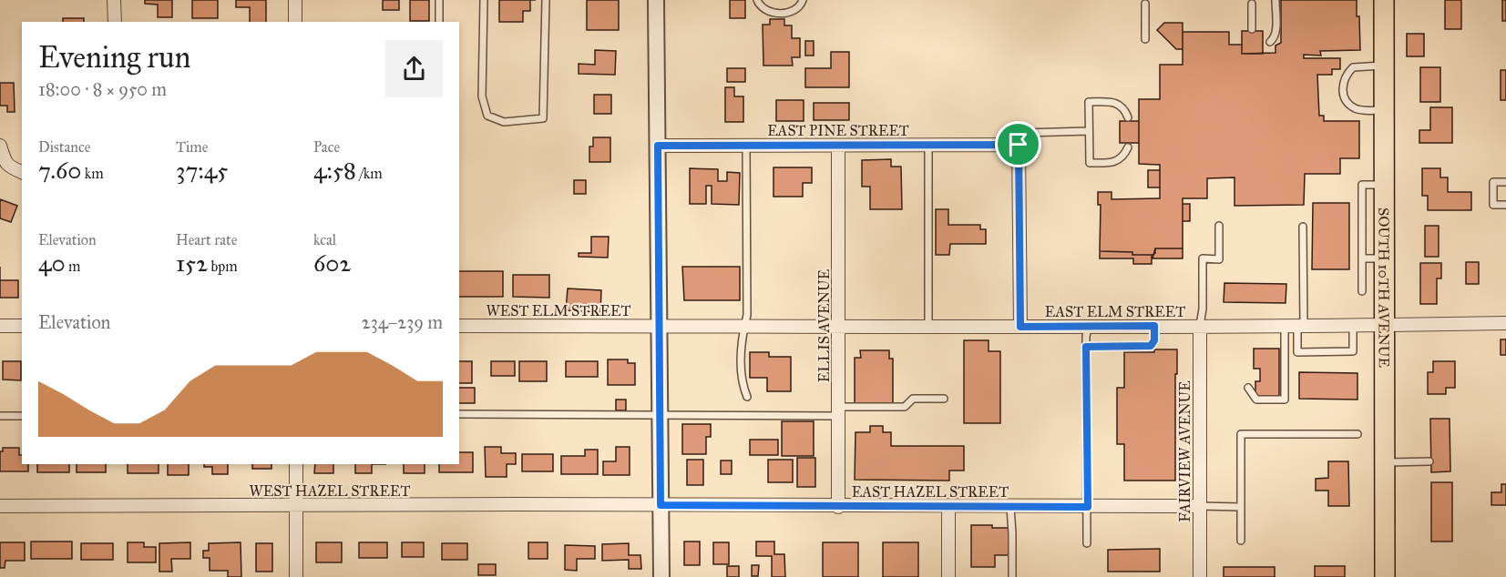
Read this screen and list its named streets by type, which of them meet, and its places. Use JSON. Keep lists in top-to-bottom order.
{
  "streets": {
    "main road": ["SOUTH 10TH AVENUE"],
    "street": [
      "EAST PINE STREET",
      "WEST ELM STREET",
      "EAST ELM STREET",
      "ELLIS AVENUE",
      "FAIRVIEW AVENUE",
      "WEST HAZEL STREET",
      "EAST HAZEL STREET"
    ]
  },
  "crossings": [
    ["EAST PINE STREET", "ELLIS AVENUE"],
    ["SOUTH 10TH AVENUE", "EAST ELM STREET"],
    ["WEST ELM STREET", "EAST ELM STREET"],
    ["EAST ELM STREET", "ELLIS AVENUE"],
    ["EAST ELM STREET", "FAIRVIEW AVENUE"],
    ["ELLIS AVENUE", "EAST HAZEL STREET"],
    ["FAIRVIEW AVENUE", "EAST HAZEL STREET"],
    ["WEST HAZEL STREET", "EAST HAZEL STREET"]
  ],
  "page": {
    "heading": ["Evening run", "18:00 · 8 × 950 m"],
    "stats": [
      ["Distance", "7.60 km"],
      ["Time", "37:45"],
      ["Pace", "4:58 /km"],
      ["Elevation", "40 m"],
      ["Heart rate", "152 bpm"],
      ["kcal", "602"]
    ],
    "chart": ["Elevation", "234–239 m"]
  }
}
